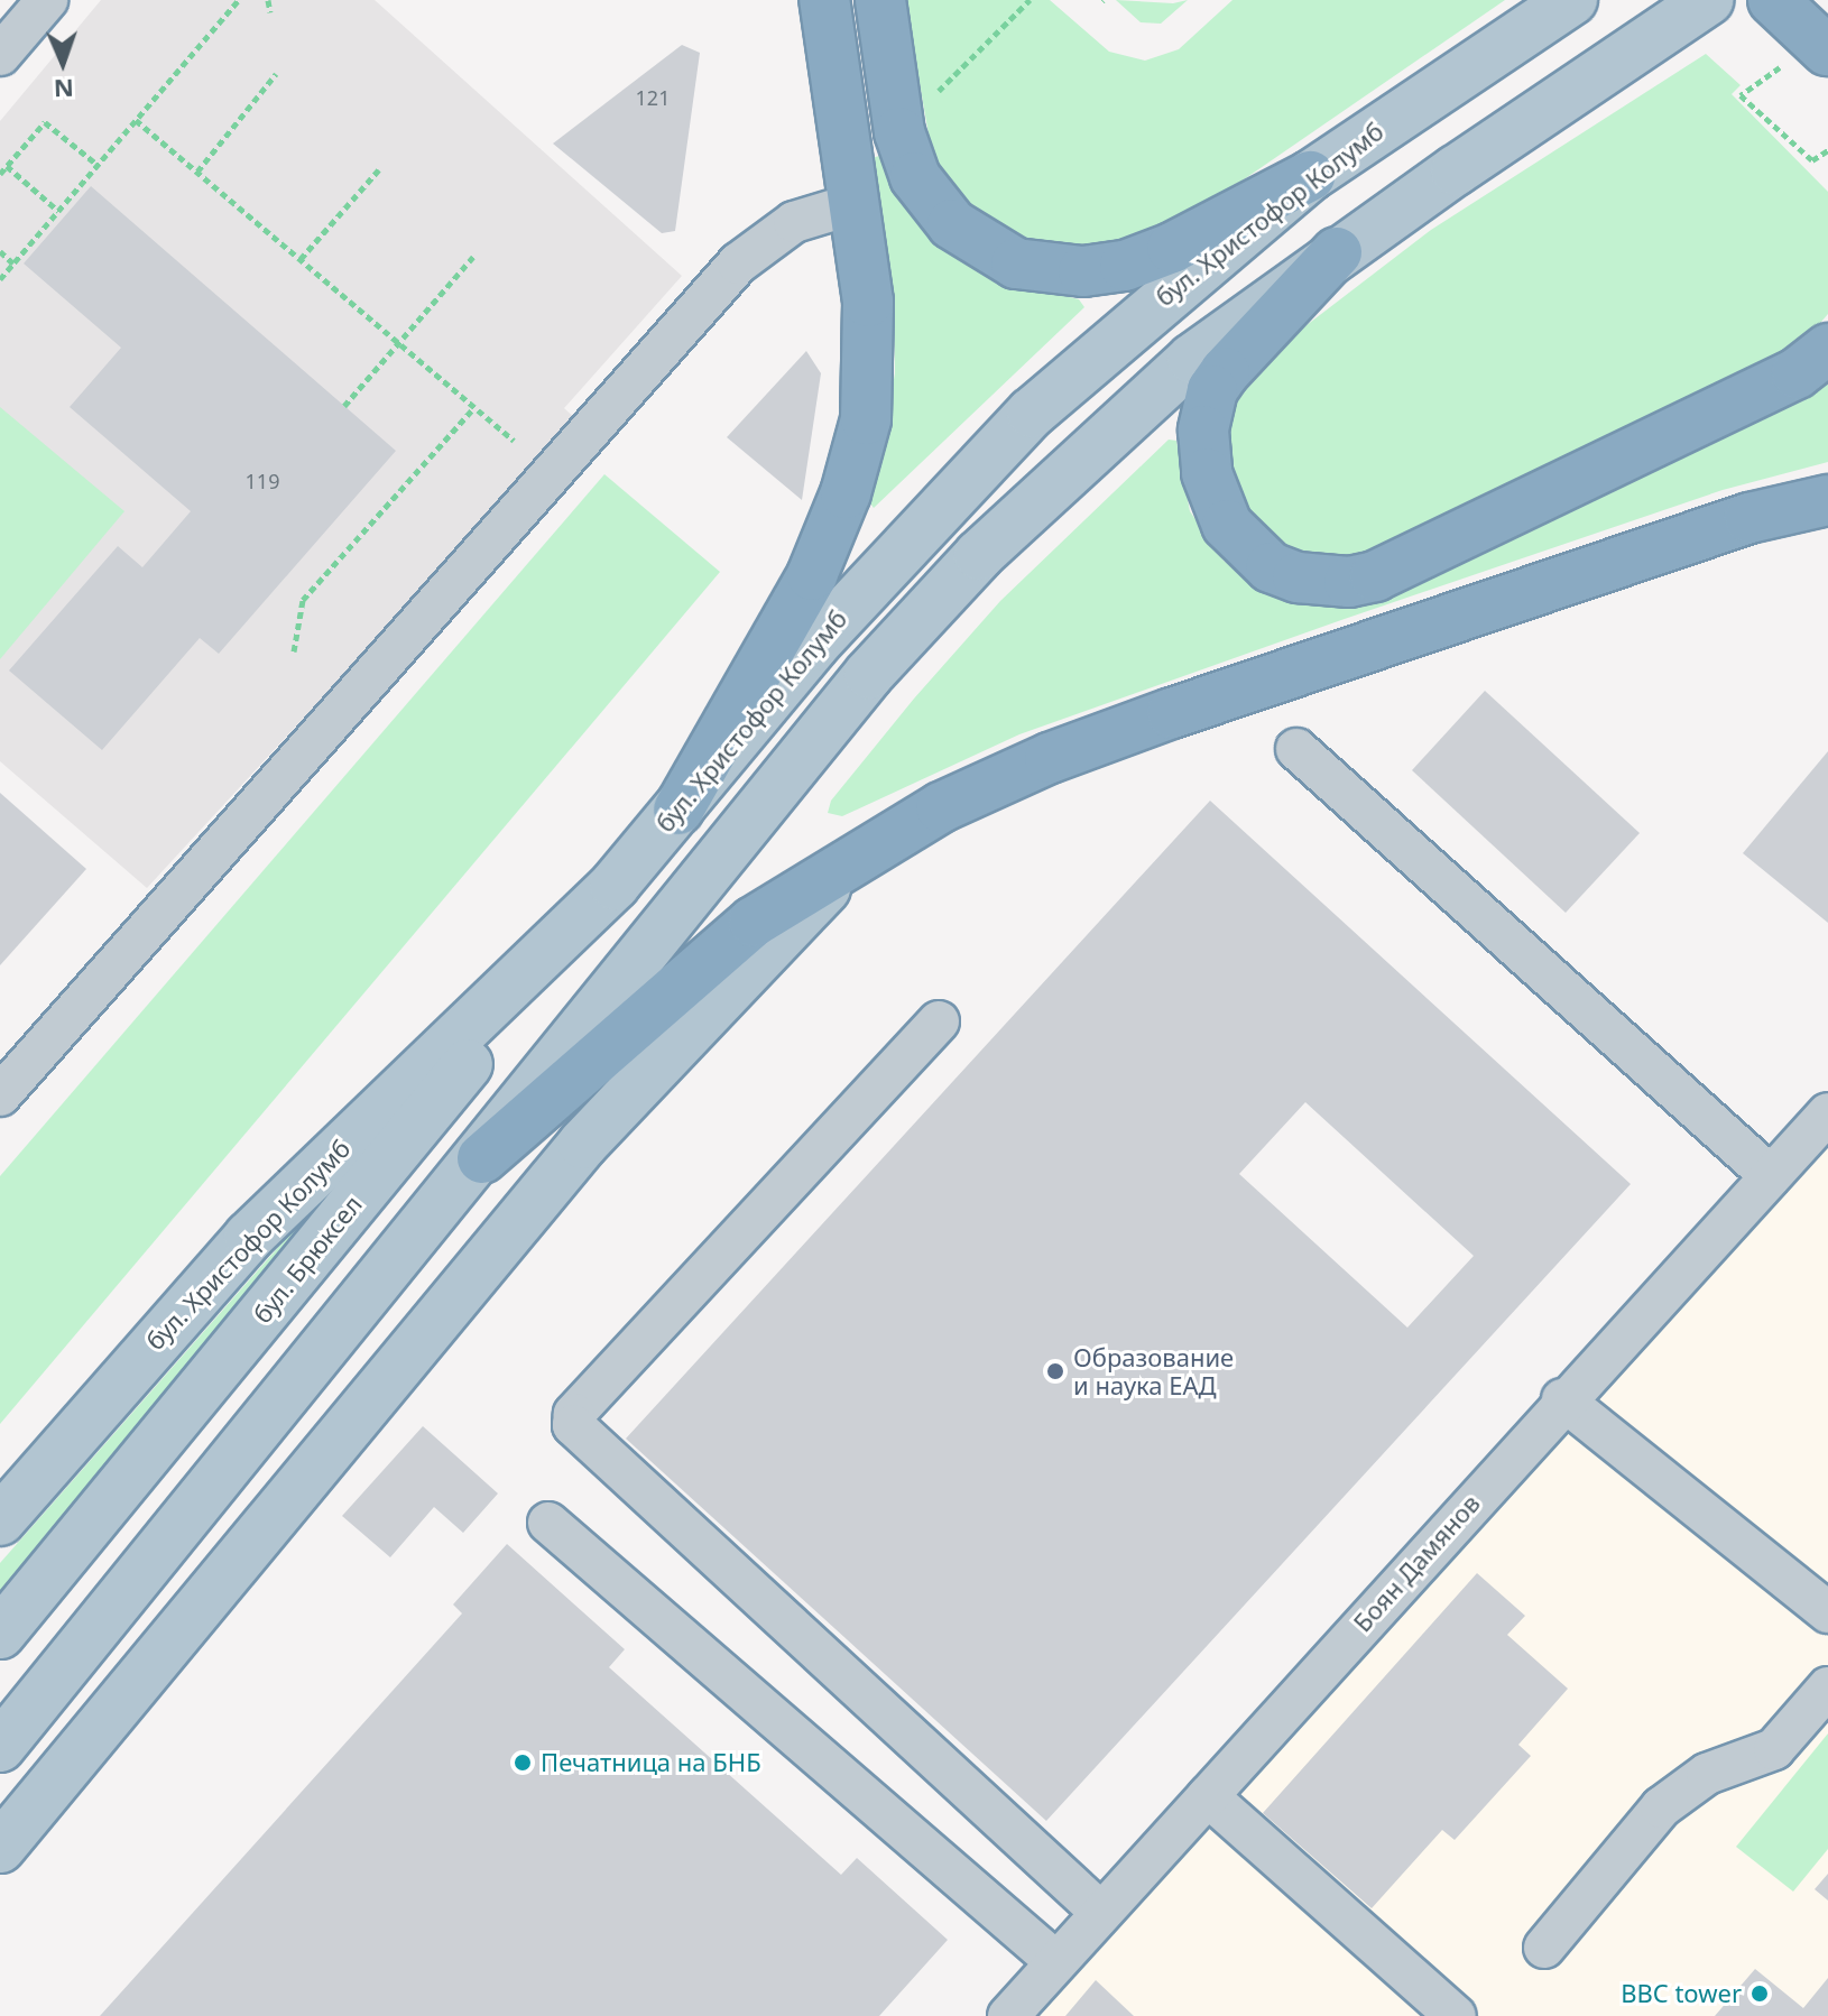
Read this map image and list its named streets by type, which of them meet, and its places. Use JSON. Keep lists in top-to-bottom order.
{
  "streets": {
    "main road": ["бул. Христофор Колумб", "бул. Брюксел"],
    "street": ["Боян Дамянов"]
  },
  "crossings": [
    ["бул. Христофор Колумб", "бул. Брюксел"]
  ],
  "places": ["Образование и наука ЕАД", "Печатница на БНБ", "BBC tower"],
  "house_numbers": ["121", "119"],
  "north": "bottom"
}
